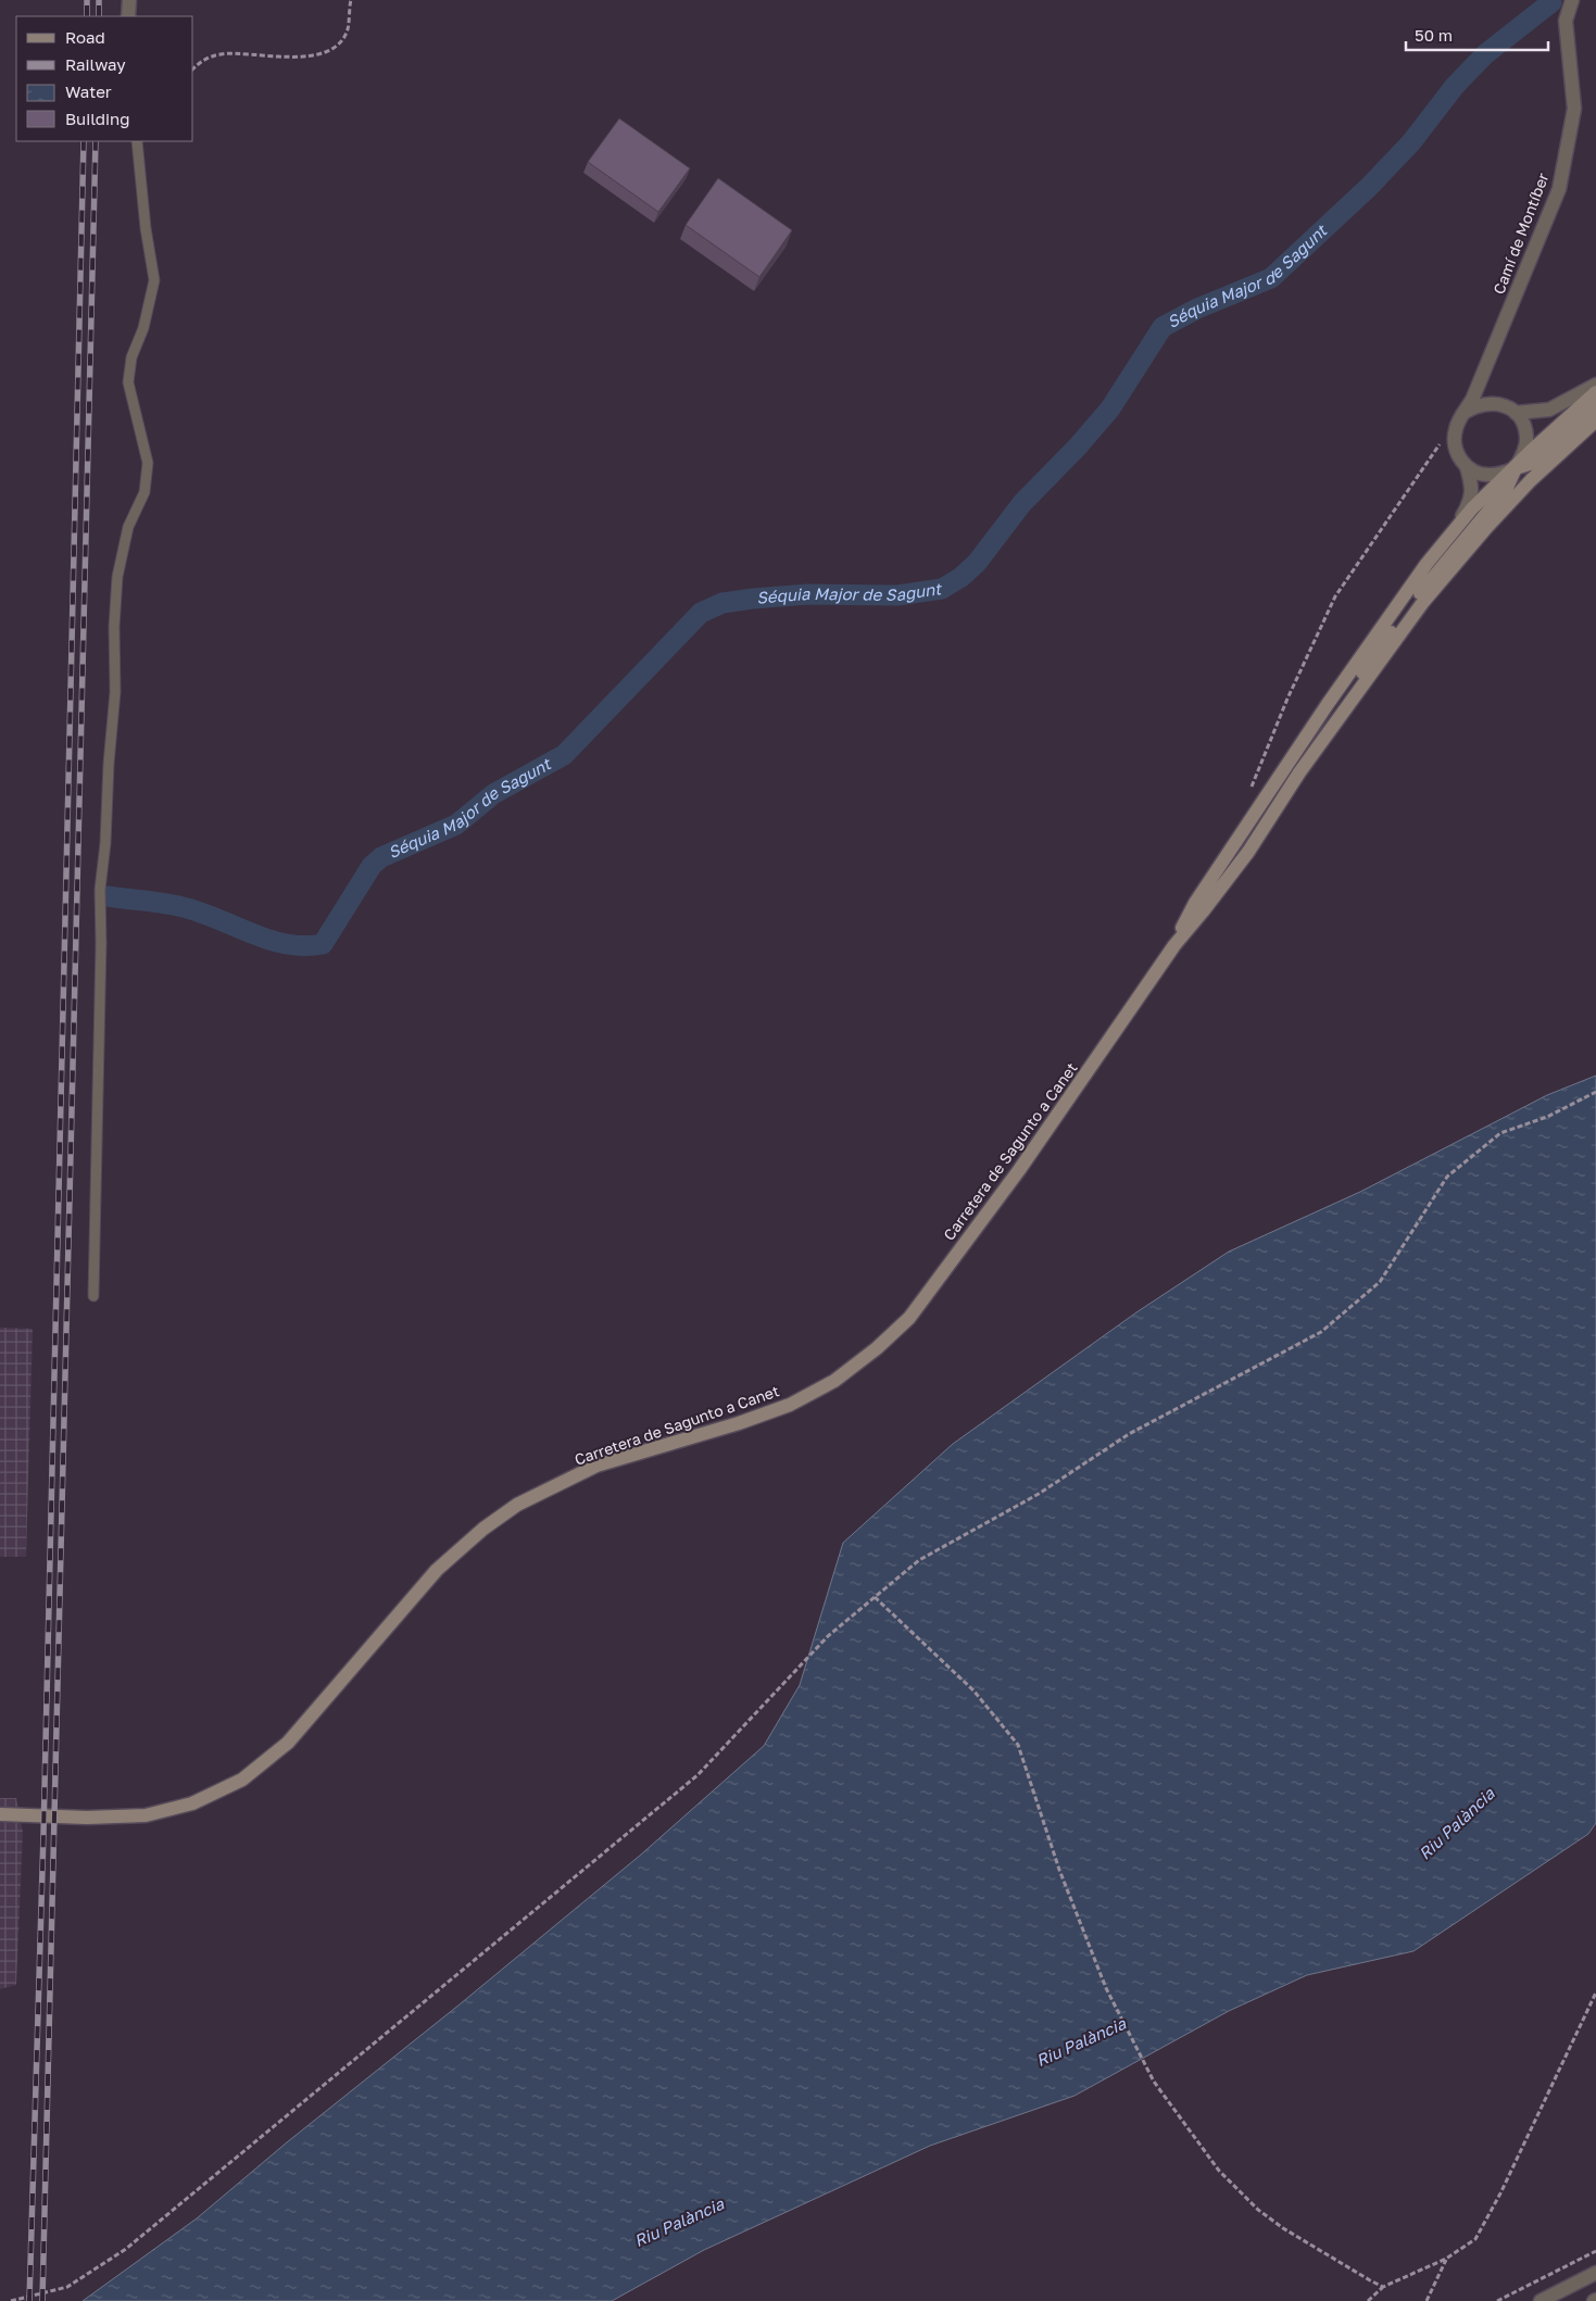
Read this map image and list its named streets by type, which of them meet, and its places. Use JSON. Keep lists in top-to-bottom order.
{
  "streets": {
    "main road": ["Carretera de Sagunto a Canet"],
    "street": ["Camí de Montíber"]
  },
  "water": ["Séquia Major de Sagunt", "Riu Palància"],
  "legend": [
    "Road",
    "Railway",
    "Water",
    "Building"
  ],
  "scale_bar": "50 m"
}
